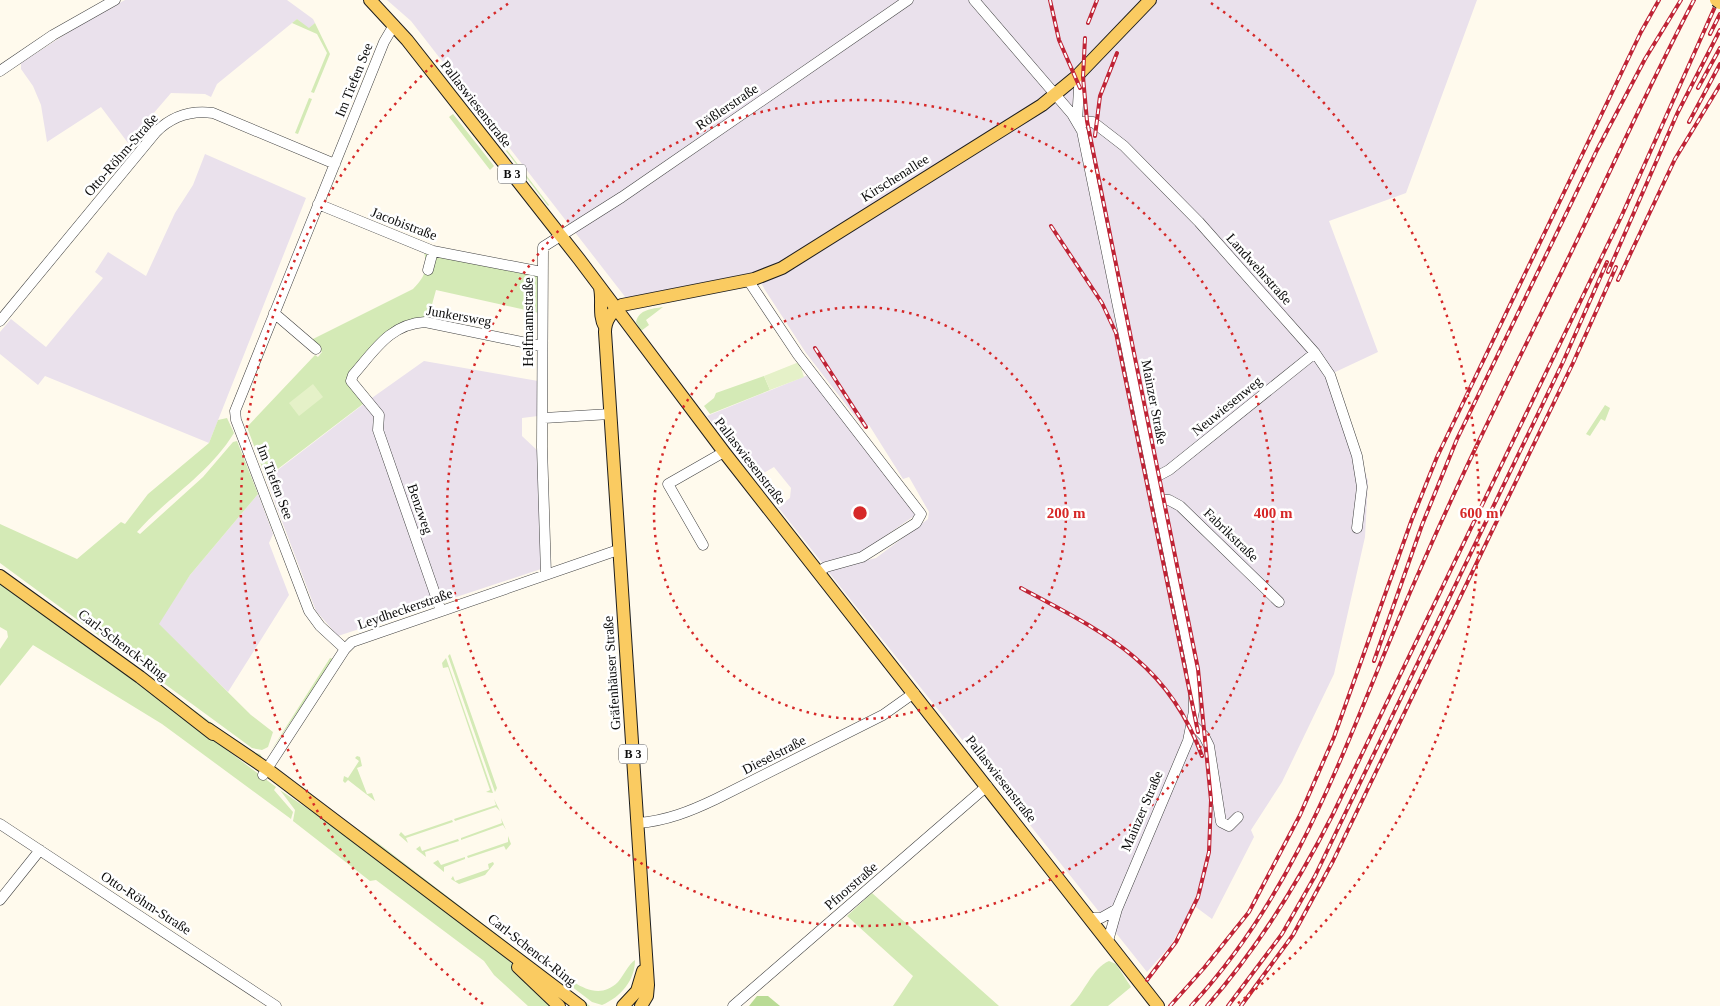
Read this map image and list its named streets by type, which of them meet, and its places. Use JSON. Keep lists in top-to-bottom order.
{
  "streets": {
    "main road": [
      "Pallaswiesenstraße",
      "B 3",
      "Kirschenallee",
      "Carl-Schenck-Ring",
      "Gräfenhäuser Straße"
    ],
    "street": [
      "Im Tiefen See",
      "Rößlerstraße",
      "Otto-Röhm-Straße",
      "Jacobistraße",
      "Landwehrstraße",
      "Junkersweg",
      "Helfmannstraße",
      "Mainzer Straße",
      "Neuwiesenweg",
      "Benzweg",
      "Fabrikstraße",
      "Leydheckerstraße",
      "Dieselstraße",
      "Pfnorstraße"
    ]
  },
  "crossings": [
    ["Im Tiefen See", "Pallaswiesenstraße"],
    ["Im Tiefen See", "Otto-Röhm-Straße"],
    ["Im Tiefen See", "Jacobistraße"],
    ["Im Tiefen See", "Leydheckerstraße"],
    ["Pallaswiesenstraße", "Rößlerstraße"],
    ["Pallaswiesenstraße", "Kirschenallee"],
    ["Pallaswiesenstraße", "Helfmannstraße"],
    ["Pallaswiesenstraße", "Mainzer Straße"],
    ["Pallaswiesenstraße", "Gräfenhäuser Straße"],
    ["Pallaswiesenstraße", "Dieselstraße"],
    ["Pallaswiesenstraße", "Pfnorstraße"],
    ["Rößlerstraße", "Helfmannstraße"],
    ["Kirschenallee", "Mainzer Straße"],
    ["Jacobistraße", "Helfmannstraße"],
    ["Landwehrstraße", "Mainzer Straße"],
    ["Landwehrstraße", "Neuwiesenweg"],
    ["Junkersweg", "Helfmannstraße"],
    ["Junkersweg", "Benzweg"],
    ["Helfmannstraße", "Leydheckerstraße"],
    ["Mainzer Straße", "Neuwiesenweg"],
    ["Mainzer Straße", "Fabrikstraße"],
    ["Benzweg", "Leydheckerstraße"],
    ["Leydheckerstraße", "Carl-Schenck-Ring"],
    ["Leydheckerstraße", "Gräfenhäuser Straße"],
    ["Gräfenhäuser Straße", "Dieselstraße"]
  ],
  "rings": ["200 m", "400 m", "600 m"]
}
